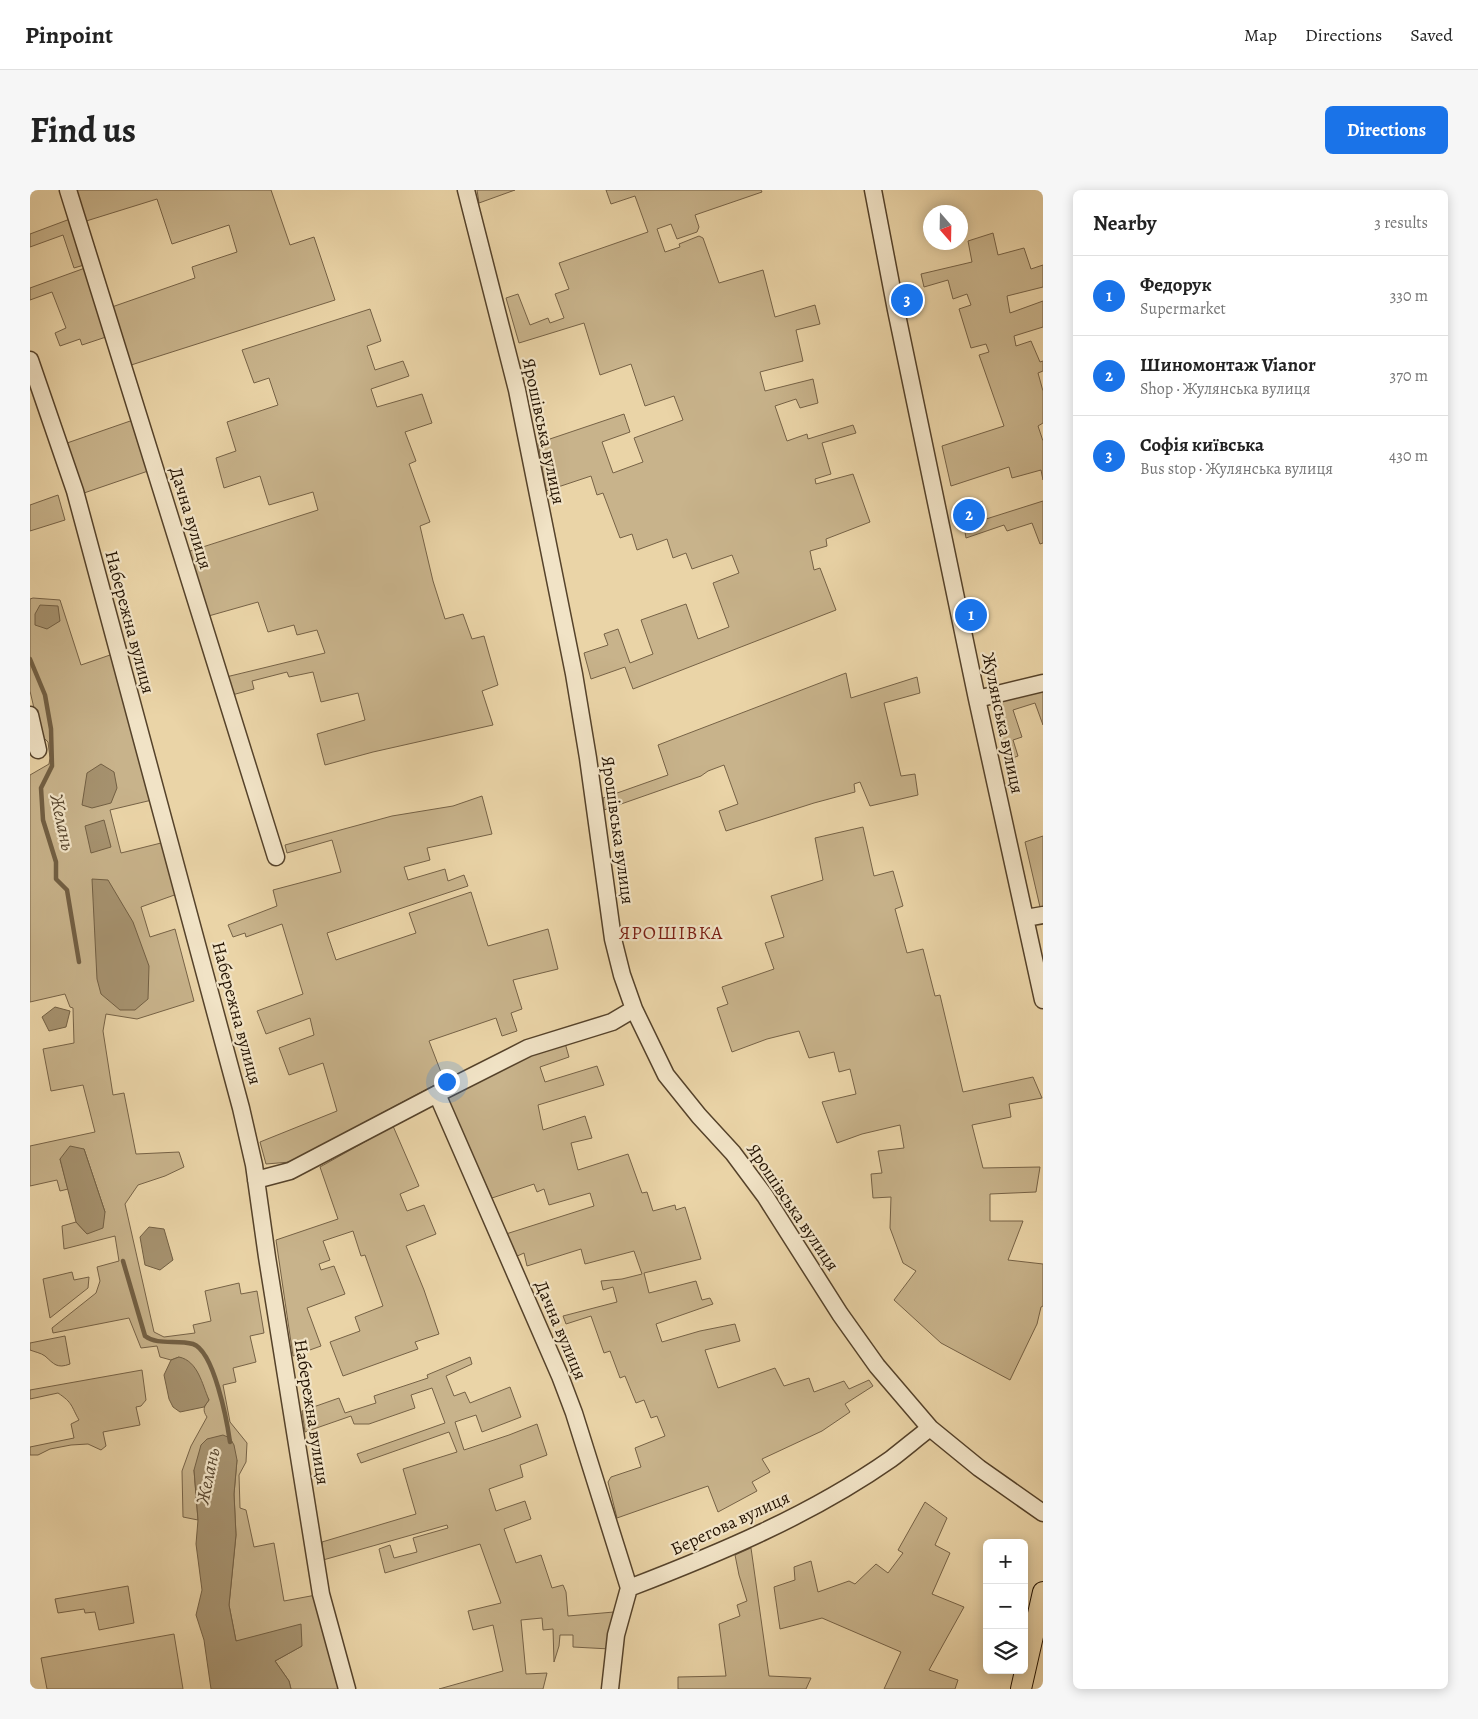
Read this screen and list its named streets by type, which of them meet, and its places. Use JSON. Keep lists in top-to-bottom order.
{
  "streets": {
    "street": [
      "Ярошівська вулиця",
      "Дачна вулиця",
      "Набережна вулиця",
      "Жулянська вулиця",
      "Берегова вулиця"
    ]
  },
  "crossings": [
    ["Ярошівська вулиця", "Берегова вулиця"],
    ["Дачна вулиця", "Берегова вулиця"]
  ],
  "districts": ["ЯРОШІВКА"],
  "water": ["Желань"],
  "north": "bottom",
  "page": {
    "header": "Pinpoint",
    "nav": ["Map", "Directions", "Saved"],
    "title": "Find us",
    "buttons": "Directions",
    "heading": ["Nearby", "3 results"],
    "list": [
      {
        "mark": "1",
        "name": "Федорук",
        "note": "Supermarket",
        "value": "330 m"
      },
      {
        "mark": "2",
        "name": "Шиномонтаж Vianor",
        "note": "Shop · Жулянська вулиця",
        "value": "370 m"
      },
      {
        "mark": "3",
        "name": "Софія київська",
        "note": "Bus stop · Жулянська вулиця",
        "value": "430 m"
      }
    ],
    "pins": ["3", "2", "1"],
    "map_buttons": ["+", "−"]
  }
}
